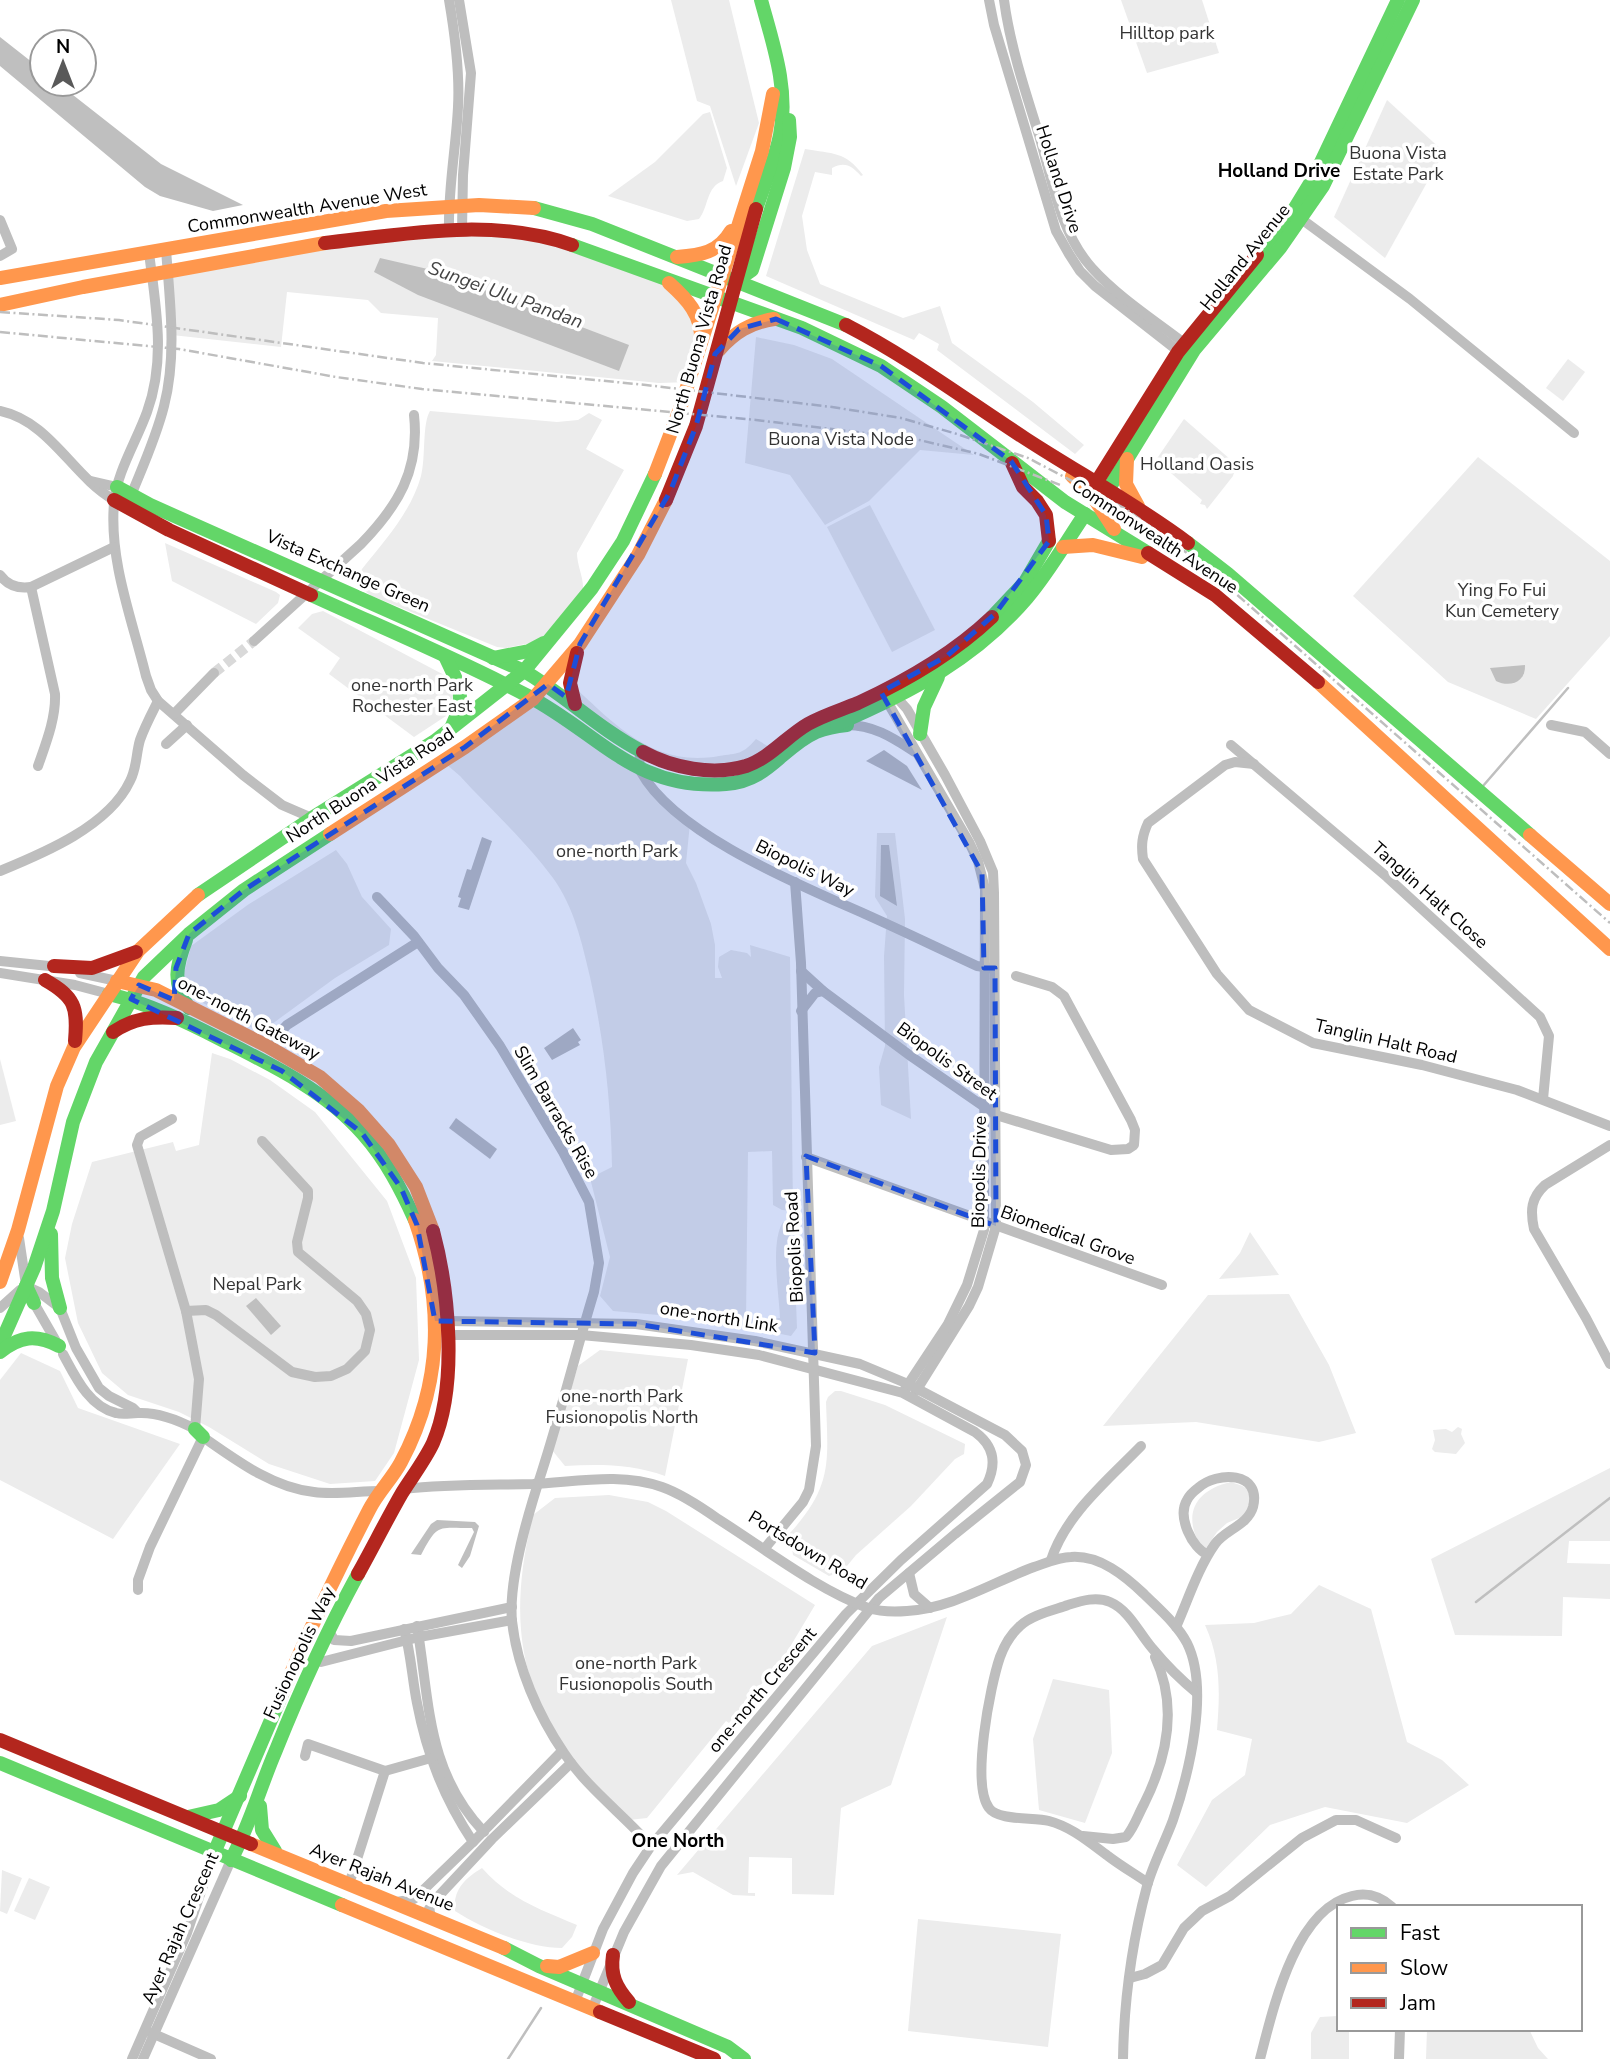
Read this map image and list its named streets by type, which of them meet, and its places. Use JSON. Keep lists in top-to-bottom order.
{
  "streets": {
    "main road": [
      "Commonwealth Avenue West",
      "Holland Avenue",
      "North Buona Vista Road",
      "Commonwealth Avenue",
      "Vista Exchange Green",
      "one-north Gateway",
      "Portsdown Road",
      "Fusionopolis Way",
      "Ayer Rajah Avenue",
      "Ayer Rajah Crescent"
    ],
    "street": [
      "Holland Drive",
      "Biopolis Way",
      "Tanglin Halt Close",
      "Tanglin Halt Road",
      "Biopolis Street",
      "Slim Barracks Rise",
      "Biopolis Drive",
      "Biomedical Grove",
      "Biopolis Road",
      "one-north Link",
      "one-north Crescent"
    ]
  },
  "crossings": [
    ["Holland Drive", "Holland Avenue"],
    ["Commonwealth Avenue West", "North Buona Vista Road"],
    ["Commonwealth Avenue West", "Commonwealth Avenue"],
    ["Holland Avenue", "Commonwealth Avenue"],
    ["North Buona Vista Road", "Commonwealth Avenue"],
    ["North Buona Vista Road", "Vista Exchange Green"],
    ["North Buona Vista Road", "one-north Gateway"],
    ["North Buona Vista Road", "Portsdown Road"],
    ["Vista Exchange Green", "Biopolis Way"],
    ["Biopolis Way", "Biopolis Drive"],
    ["Tanglin Halt Close", "Tanglin Halt Road"],
    ["one-north Gateway", "one-north Link"],
    ["one-north Gateway", "Portsdown Road"],
    ["one-north Gateway", "Fusionopolis Way"],
    ["Biopolis Street", "Biopolis Drive"],
    ["Biopolis Street", "Biopolis Road"],
    ["Slim Barracks Rise", "one-north Link"],
    ["Slim Barracks Rise", "Portsdown Road"],
    ["Slim Barracks Rise", "one-north Crescent"],
    ["Biopolis Drive", "Biomedical Grove"],
    ["Biopolis Drive", "one-north Link"],
    ["Biomedical Grove", "Biopolis Road"],
    ["Biopolis Road", "one-north Link"],
    ["Biopolis Road", "Portsdown Road"],
    ["one-north Link", "one-north Crescent"],
    ["Portsdown Road", "Fusionopolis Way"],
    ["Portsdown Road", "one-north Crescent"],
    ["Fusionopolis Way", "Ayer Rajah Avenue"],
    ["Fusionopolis Way", "Ayer Rajah Crescent"],
    ["one-north Crescent", "Ayer Rajah Avenue"],
    ["Ayer Rajah Avenue", "Ayer Rajah Crescent"]
  ],
  "districts": ["Holland Drive", "One North"],
  "water": ["Sungei Ulu Pandan"],
  "parks": [
    "Hilltop park",
    "Buona Vista Estate Park",
    "Buona Vista Node",
    "Holland Oasis",
    "Ying Fo Fui Kun Cemetery",
    "one-north Park Rochester East",
    "one-north Park",
    "Nepal Park",
    "one-north Park Fusionopolis North",
    "one-north Park Fusionopolis South"
  ],
  "legend": ["Fast", "Slow", "Jam"],
  "north": "top"
}
